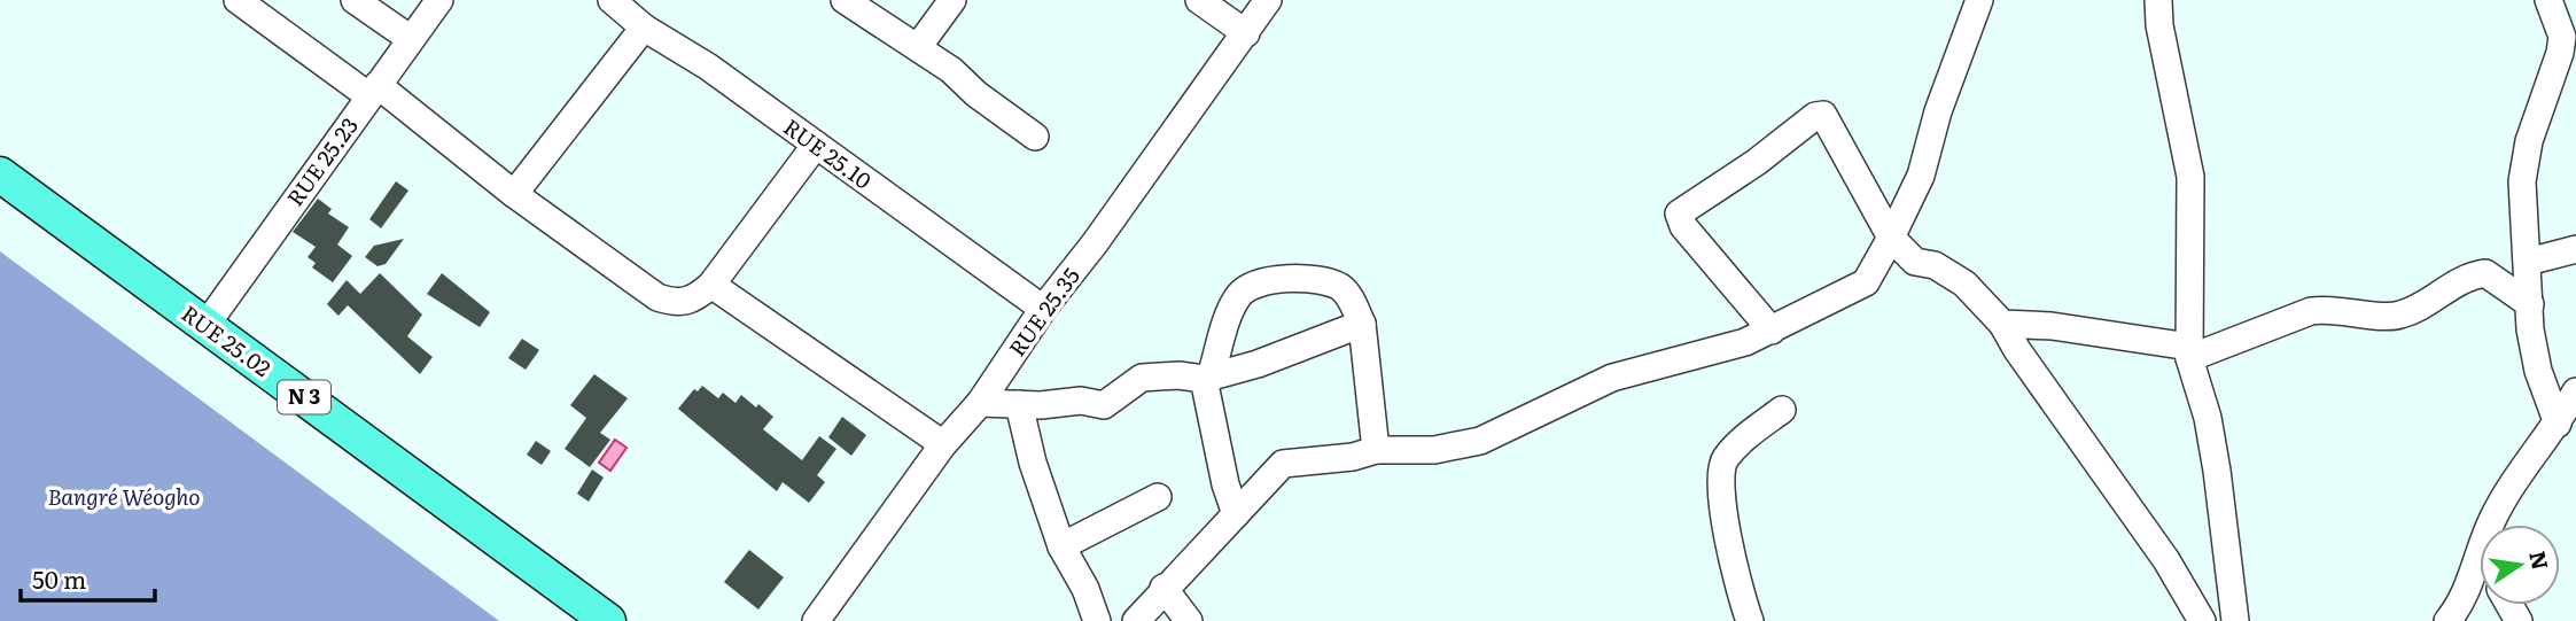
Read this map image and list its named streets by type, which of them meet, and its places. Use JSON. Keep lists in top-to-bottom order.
{
  "streets": {
    "main road": ["RUE 25.02", "N 3"],
    "street": ["RUE 25.10", "RUE 25.23", "RUE 25.35"]
  },
  "crossings": [
    ["RUE 25.10", "RUE 25.35"],
    ["RUE 25.23", "RUE 25.02"]
  ],
  "parks": ["Bangré Wéogho"],
  "scale_bar": "50 m",
  "north": "right"
}
